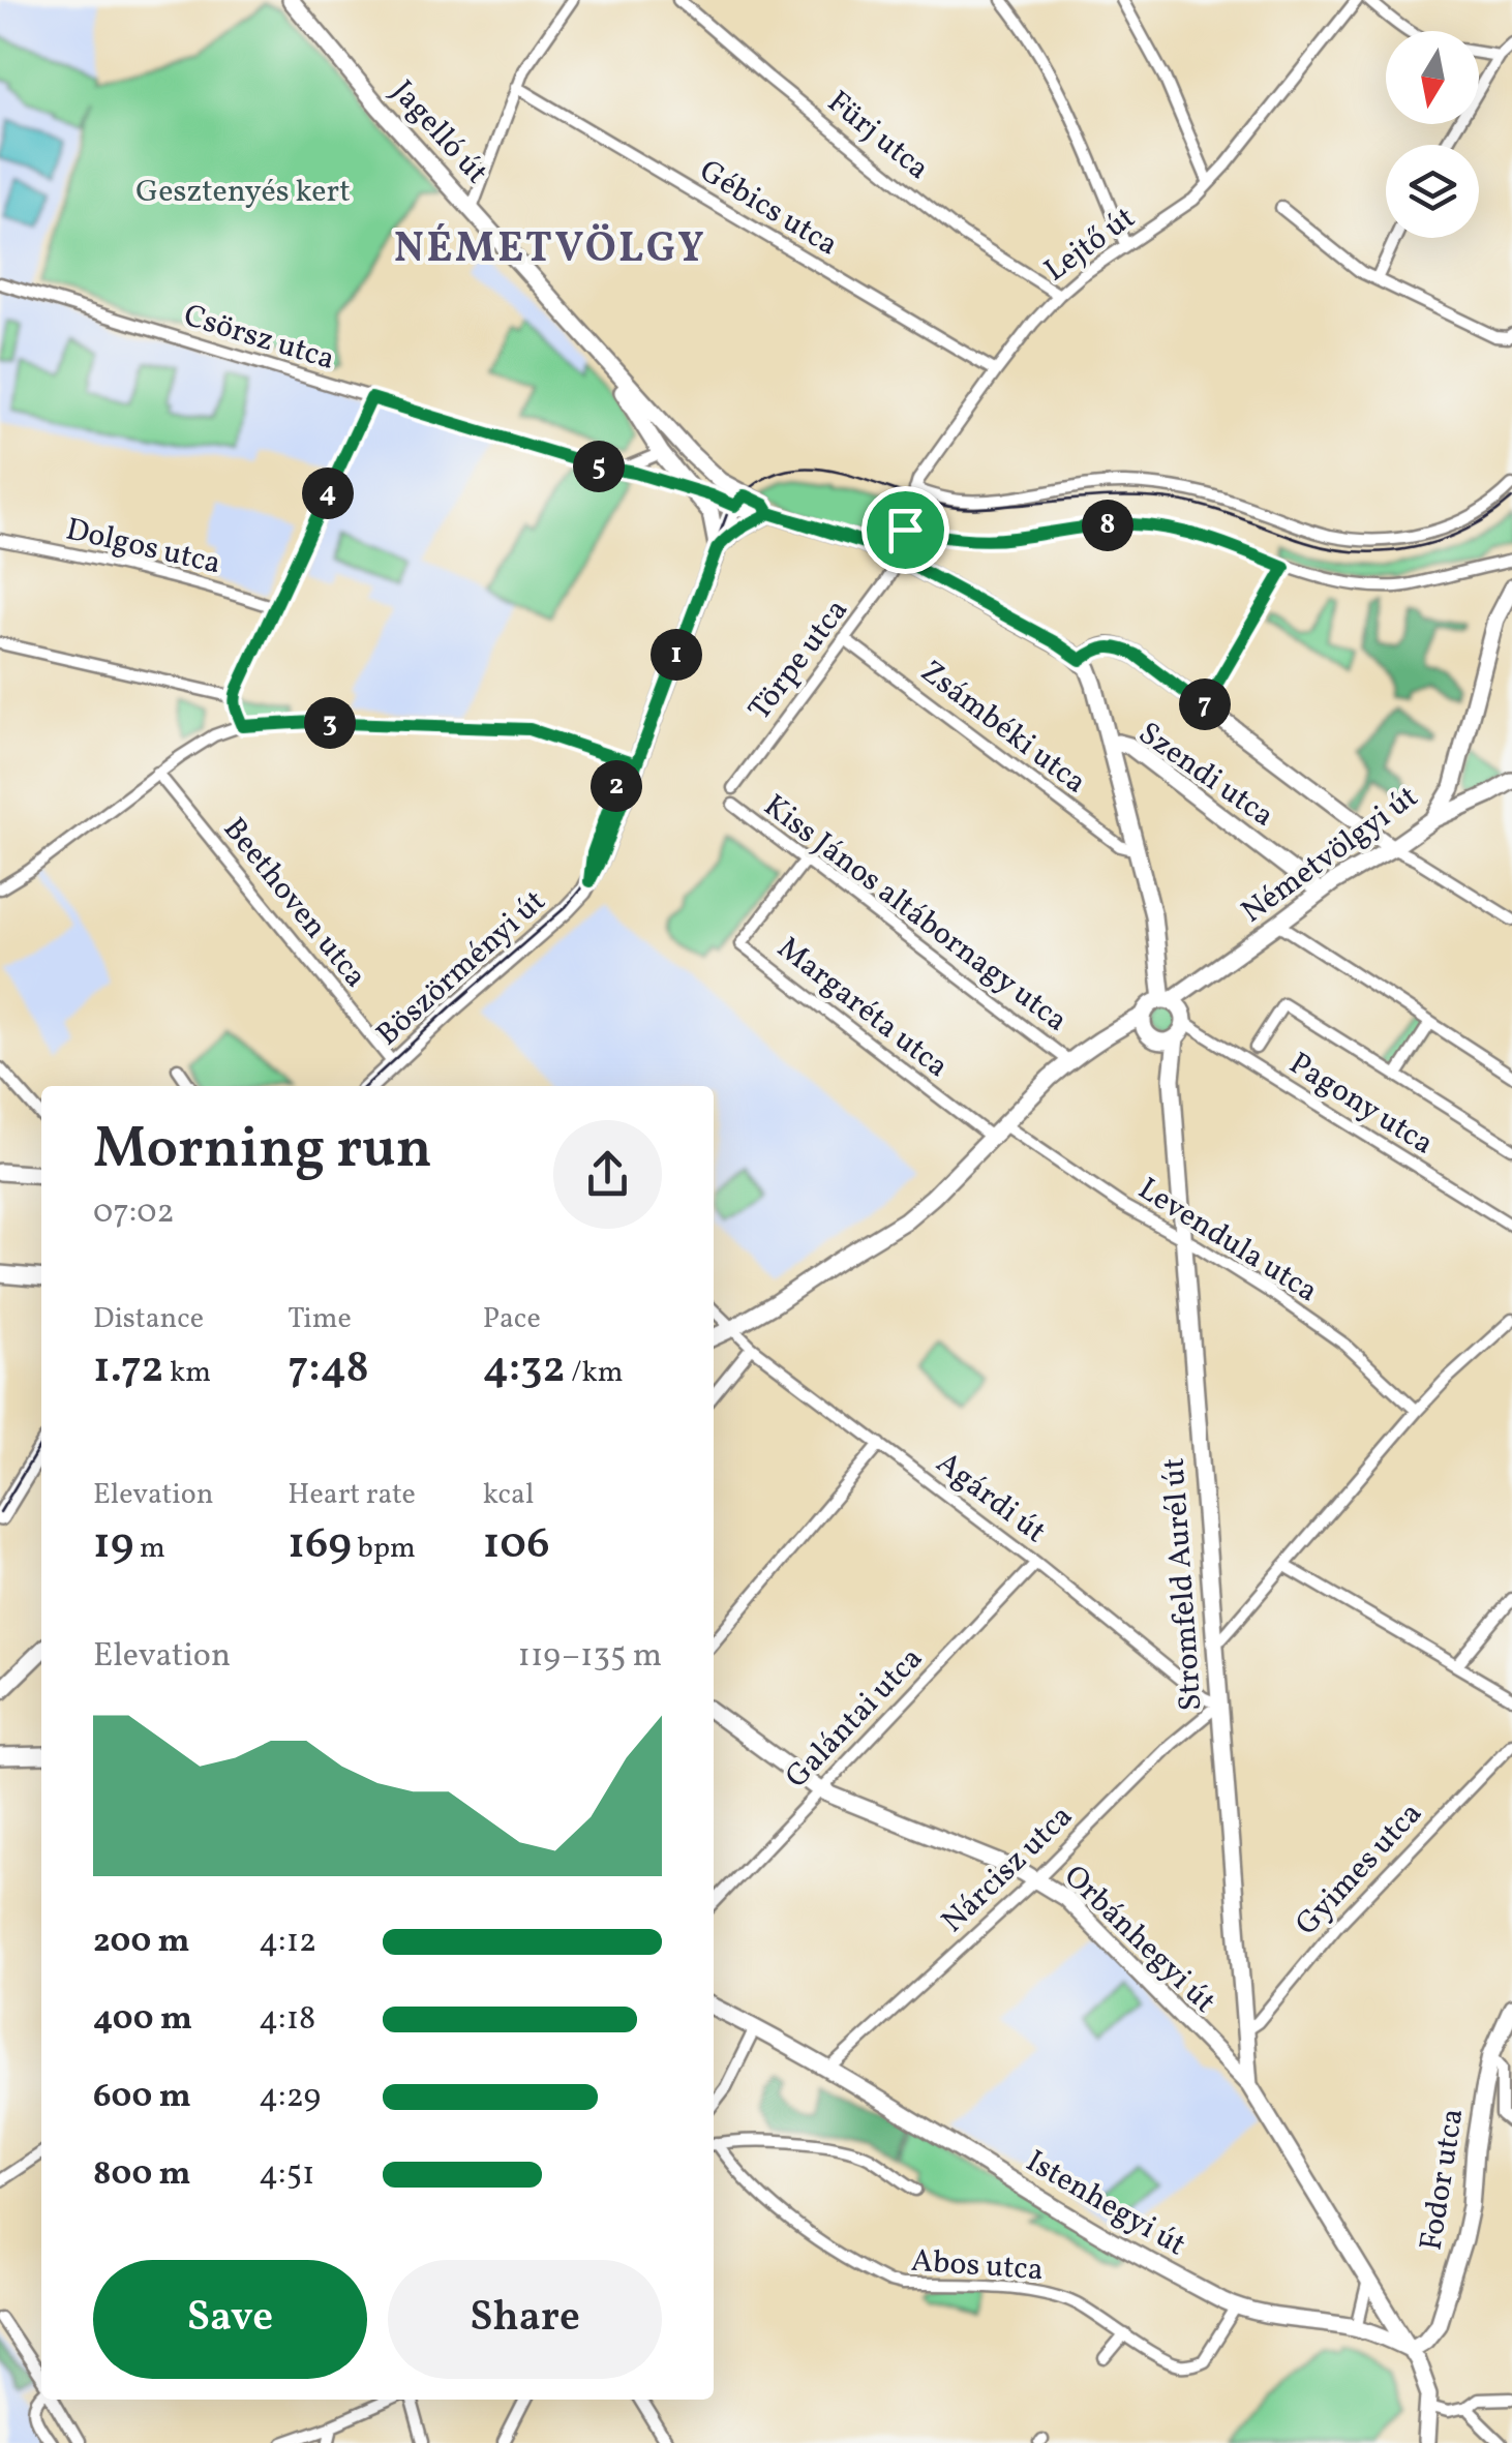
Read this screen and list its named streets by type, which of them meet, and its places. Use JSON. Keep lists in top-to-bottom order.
{
  "streets": {
    "street": [
      "Jagelló út",
      "Fürj utca",
      "Gébics utca",
      "Lejtő út",
      "Csörsz utca",
      "Dolgos utca",
      "Törpe utca",
      "Zsámbéki utca",
      "Szendi utca",
      "Németvölgyi út",
      "Beethoven utca",
      "Kiss János altábornagy utca",
      "Böszörményi út",
      "Margaréta utca",
      "Pagony utca",
      "Levendula utca",
      "Agárdi út",
      "Stromfeld Aurél út",
      "Galántai utca",
      "Nárcisz utca",
      "Gyimes utca",
      "Orbánhegyi út",
      "Fodor utca",
      "Istenhegyi út",
      "Abos utca"
    ]
  },
  "crossings": [
    ["Jagelló út", "Csörsz utca"],
    ["Jagelló út", "Böszörményi út"],
    ["Fürj utca", "Lejtő út"],
    ["Gébics utca", "Lejtő út"],
    ["Lejtő út", "Törpe utca"],
    ["Törpe utca", "Zsámbéki utca"],
    ["Szendi utca", "Németvölgyi út"],
    ["Németvölgyi út", "Pagony utca"],
    ["Németvölgyi út", "Stromfeld Aurél út"],
    ["Beethoven utca", "Böszörményi út"],
    ["Kiss János altábornagy utca", "Margaréta utca"],
    ["Margaréta utca", "Levendula utca"],
    ["Pagony utca", "Stromfeld Aurél út"],
    ["Levendula utca", "Stromfeld Aurél út"],
    ["Agárdi út", "Stromfeld Aurél út"],
    ["Agárdi út", "Galántai utca"],
    ["Agárdi út", "Nárcisz utca"],
    ["Stromfeld Aurél út", "Nárcisz utca"],
    ["Stromfeld Aurél út", "Gyimes utca"],
    ["Stromfeld Aurél út", "Orbánhegyi út"],
    ["Galántai utca", "Orbánhegyi út"],
    ["Nárcisz utca", "Orbánhegyi út"],
    ["Nárcisz utca", "Istenhegyi út"],
    ["Orbánhegyi út", "Fodor utca"],
    ["Orbánhegyi út", "Istenhegyi út"],
    ["Fodor utca", "Istenhegyi út"],
    ["Istenhegyi út", "Abos utca"]
  ],
  "districts": ["NÉMETVÖLGY"],
  "parks": ["Gesztenyés kert"],
  "north": "bottom",
  "page": {
    "pins": [
      "5",
      "4",
      "8",
      "1",
      "7",
      "3",
      "2"
    ],
    "heading": ["Morning run", "07:02"],
    "stats": [
      ["Distance", "1.72 km"],
      ["Time", "7:48"],
      ["Pace", "4:32 /km"],
      ["Elevation", "19 m"],
      ["Heart rate", "169 bpm"],
      ["kcal", "106"]
    ],
    "chart": ["Elevation", "119–135 m"],
    "list": [
      {
        "name": "200 m",
        "note": "4:12"
      },
      {
        "name": "400 m",
        "note": "4:18"
      },
      {
        "name": "600 m",
        "note": "4:29"
      },
      {
        "name": "800 m",
        "note": "4:51"
      }
    ],
    "buttons": ["Save", "Share"]
  }
}
